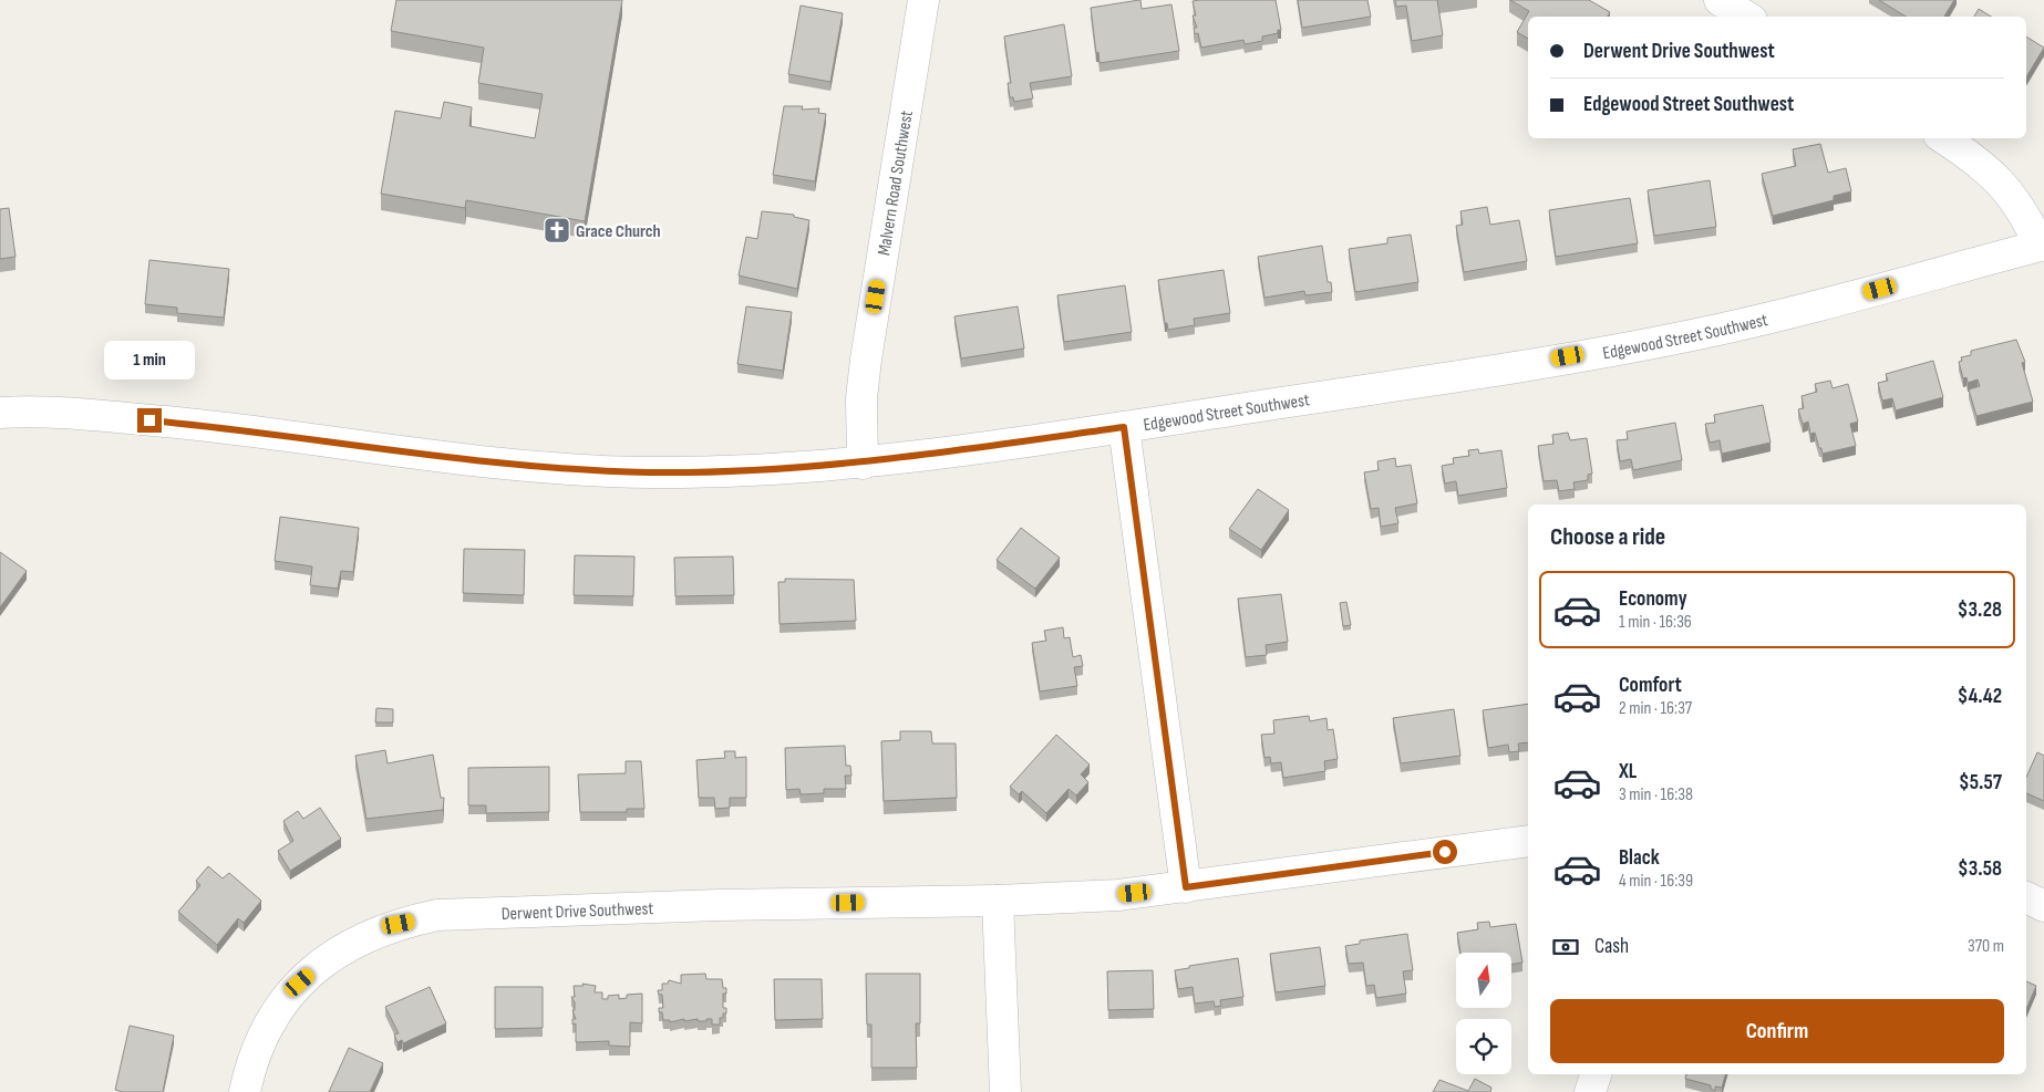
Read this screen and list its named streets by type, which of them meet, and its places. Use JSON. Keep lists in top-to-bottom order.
{
  "streets": {
    "street": ["Malvern Road Southwest", "Edgewood Street Southwest", "Derwent Drive Southwest"]
  },
  "crossings": [
    ["Malvern Road Southwest", "Edgewood Street Southwest"]
  ],
  "places": {
    "church": ["Grace Church"]
  },
  "north": "top",
  "page": {
    "banner": ["Derwent Drive Southwest", "Edgewood Street Southwest"],
    "bubble": "1 min",
    "heading": "Choose a ride",
    "list": [
      {
        "name": "Economy",
        "note": "1 min · 16:36",
        "value": "$3.28"
      },
      {
        "name": "Comfort",
        "note": "2 min · 16:37",
        "value": "$4.42"
      },
      {
        "name": "XL",
        "note": "3 min · 16:38",
        "value": "$5.57"
      },
      {
        "name": "Black",
        "note": "4 min · 16:39",
        "value": "$3.58"
      }
    ],
    "pay": ["Cash", "370 m"],
    "buttons": "Confirm"
  }
}
